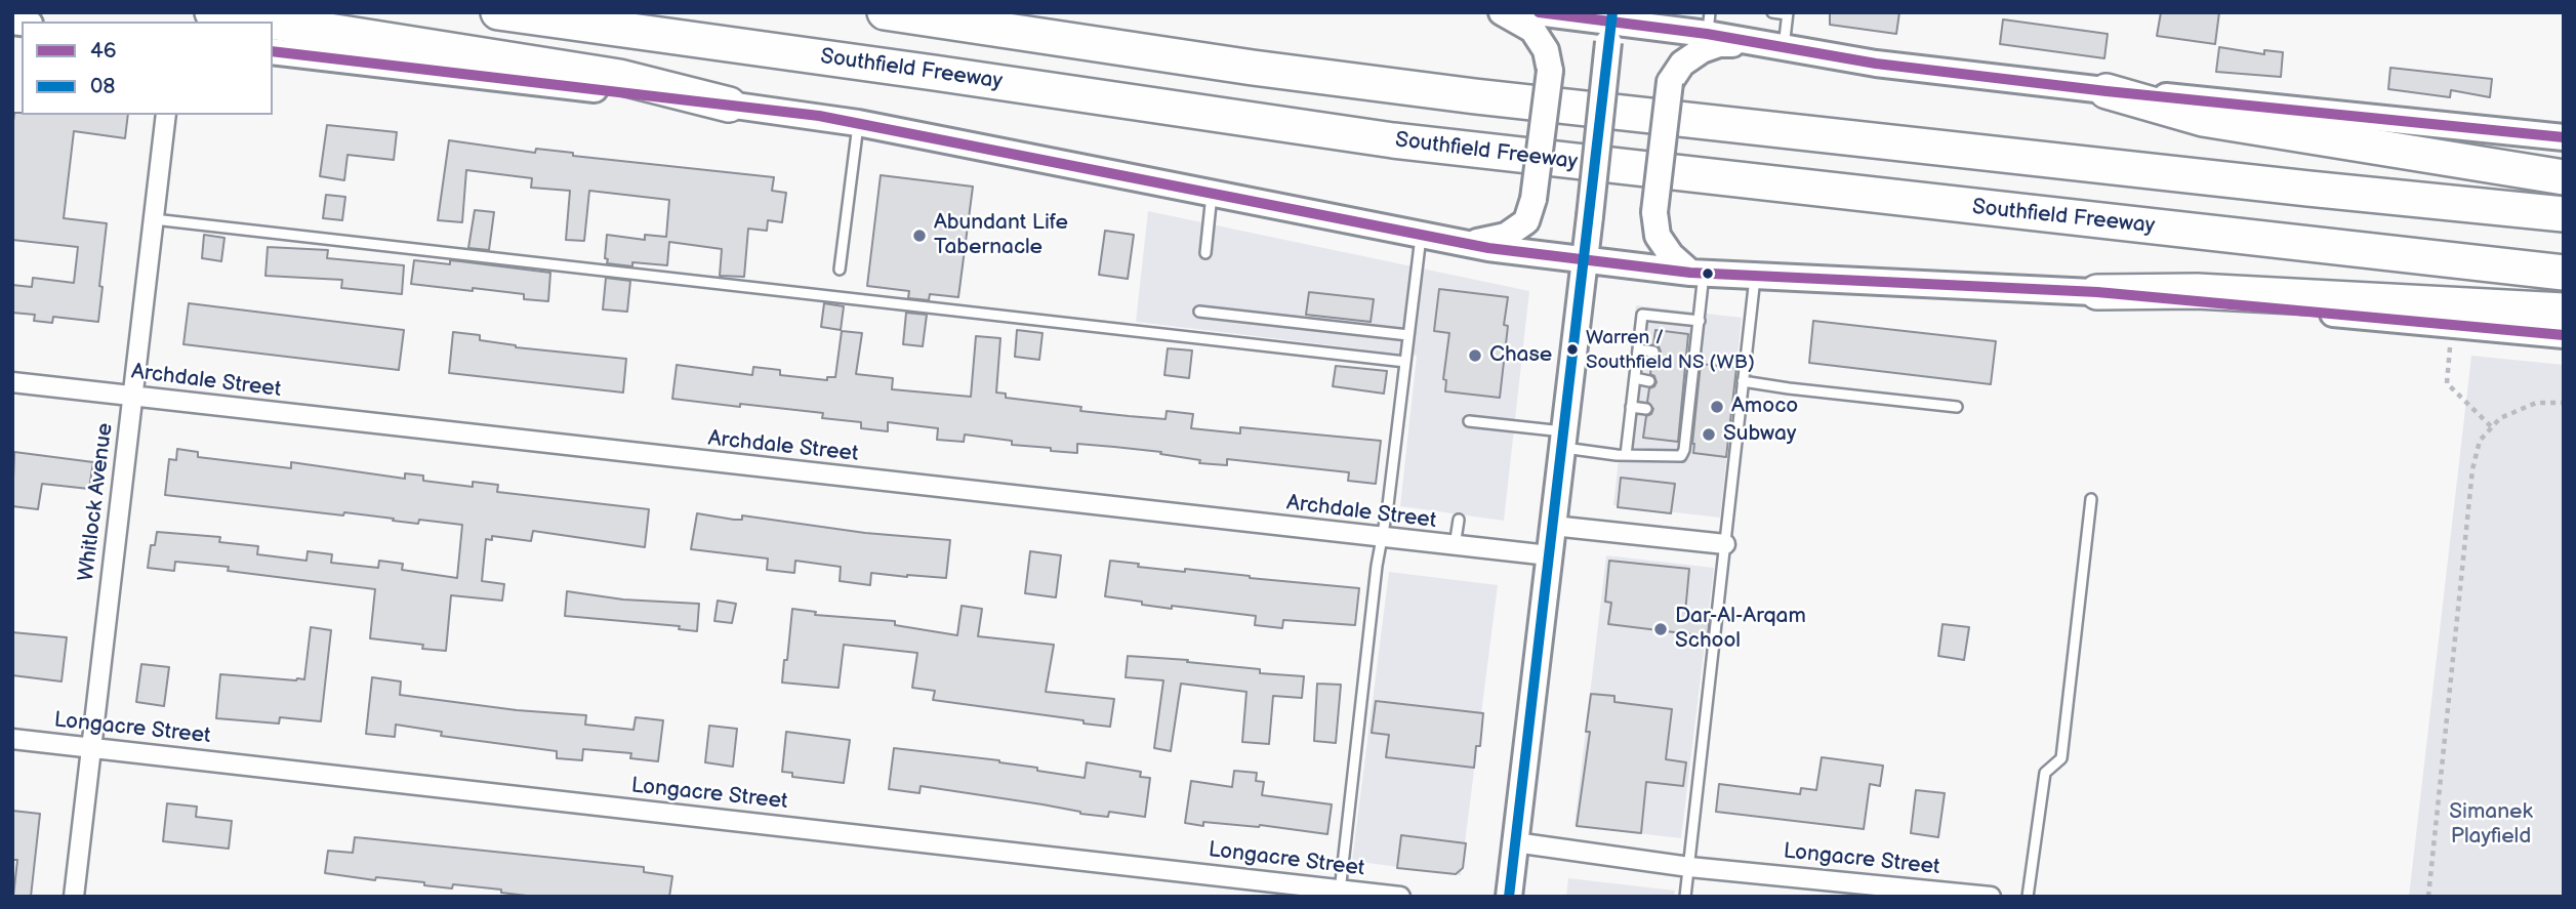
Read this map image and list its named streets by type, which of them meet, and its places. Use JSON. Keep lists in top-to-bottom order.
{
  "streets": {
    "highway": ["Southfield Freeway"],
    "street": ["Archdale Street", "Whitlock Avenue", "Longacre Street"]
  },
  "crossings": [
    ["Archdale Street", "Whitlock Avenue"],
    ["Whitlock Avenue", "Longacre Street"]
  ],
  "parks": ["Simanek Playfield"],
  "places": [
    "Abundant Life Tabernacle",
    "Warren / Southfield NS (WB)",
    "Chase",
    "Amoco",
    "Subway",
    "Dar-Al-Arqam School"
  ],
  "lines": ["transit line 46", "transit line 08"],
  "legend": ["46", "08"]
}
